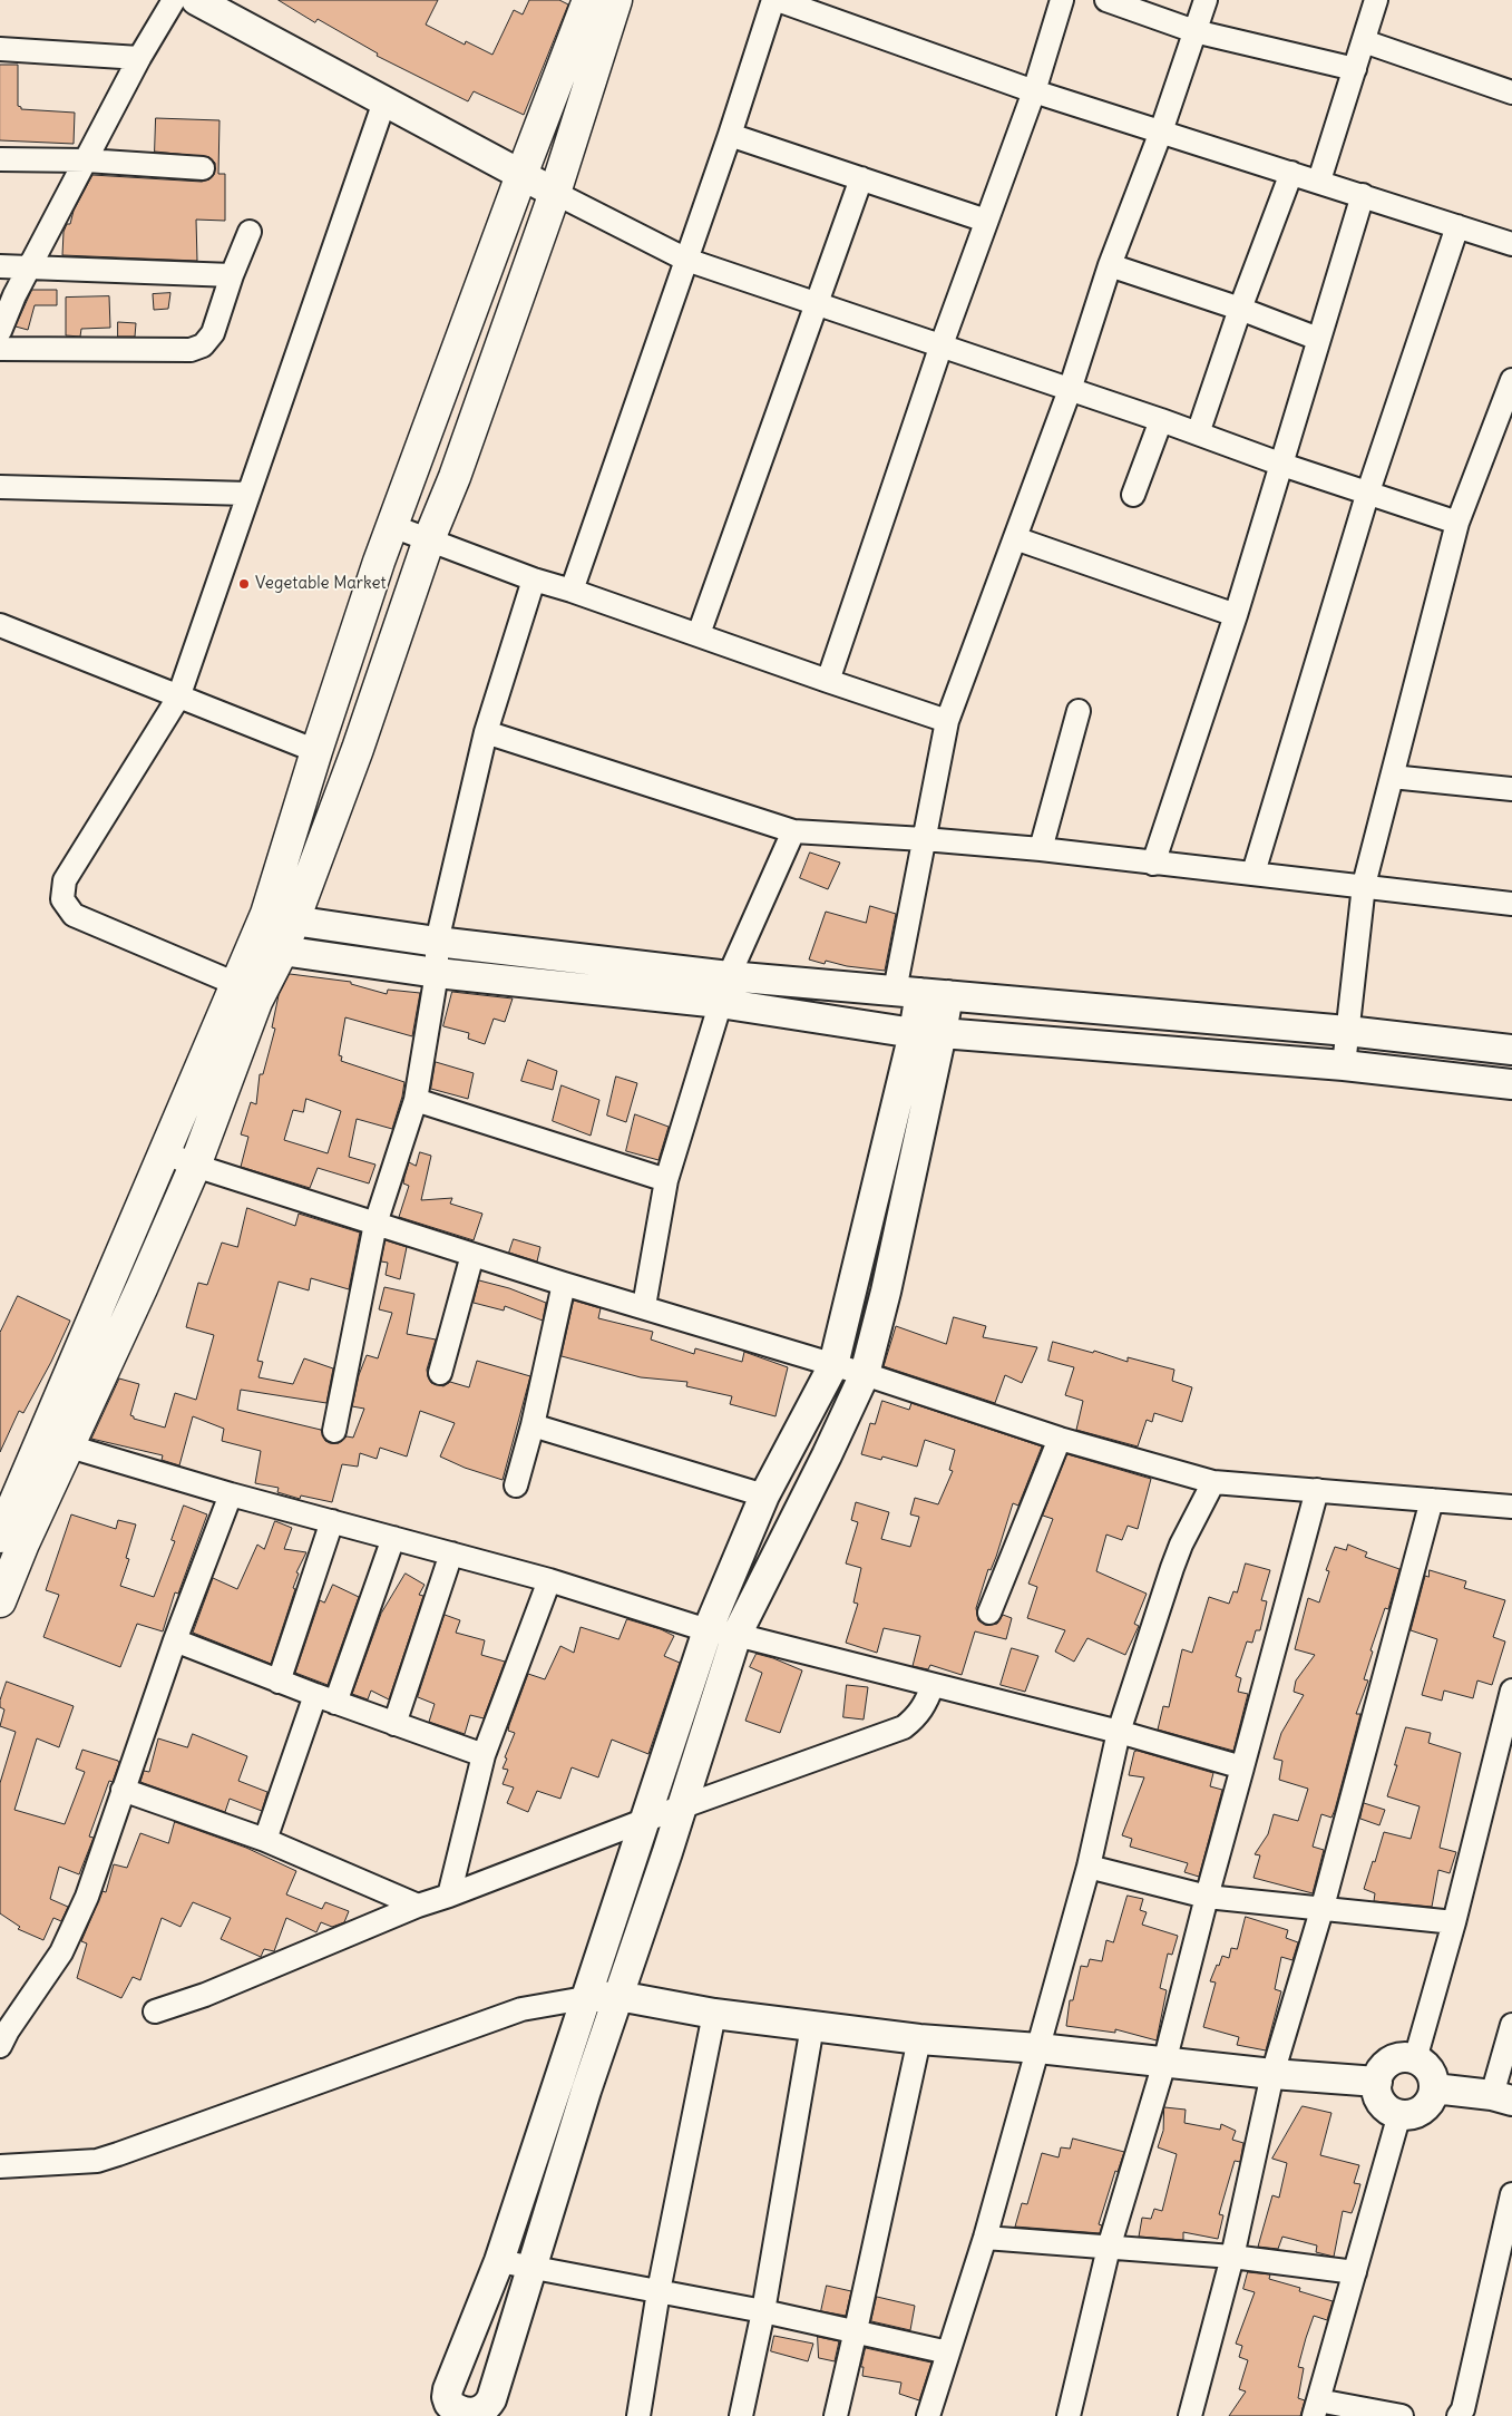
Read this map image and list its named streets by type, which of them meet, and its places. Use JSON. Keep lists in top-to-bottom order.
{
  "places": ["Vegetable Market"]
}
